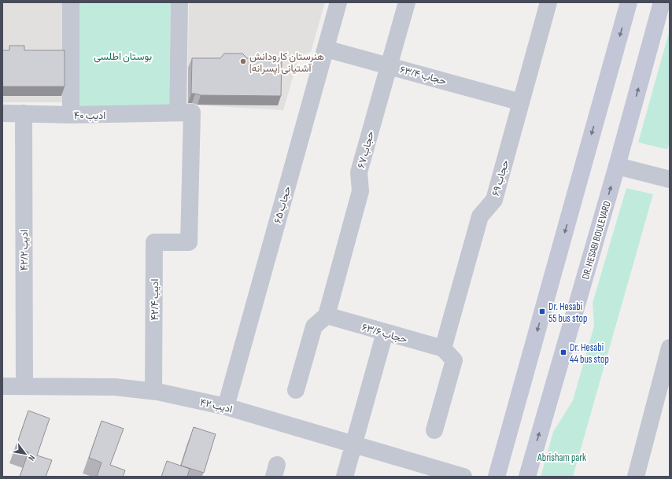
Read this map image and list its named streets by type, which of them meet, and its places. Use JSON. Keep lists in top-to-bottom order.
{
  "streets": {
    "main road": ["DR. HESABI BOULEVARD"],
    "street": [
      "حجاب ۶۳/۴",
      "ادیب ۴۰",
      "حجاب ۶۷",
      "حجاب ۶۹",
      "حجاب ۶۵",
      "ادیب ۴۲/۲",
      "ادیب ۴۲/۴",
      "حجاب ۶۳/۶",
      "ادیب ۴۲"
    ]
  },
  "crossings": [
    ["حجاب ۶۳/۴", "حجاب ۶۷"],
    ["حجاب ۶۳/۴", "حجاب ۶۹"],
    ["حجاب ۶۳/۴", "حجاب ۶۵"],
    ["ادیب ۴۰", "ادیب ۴۲/۲"],
    ["ادیب ۴۰", "ادیب ۴۲/۴"],
    ["حجاب ۶۷", "حجاب ۶۳/۶"],
    ["حجاب ۶۹", "حجاب ۶۳/۶"],
    ["حجاب ۶۵", "ادیب ۴۲"],
    ["ادیب ۴۲/۲", "ادیب ۴۲"],
    ["ادیب ۴۲/۴", "ادیب ۴۲"]
  ],
  "parks": ["بوستان اطلسی", "Abrisham park"],
  "places": {
    "other": ["هنرستان کارودانش آشتیانی (پسرانه)"],
    "transit": ["Dr. Hesabi 55 bus stop", "Dr. Hesabi 44 bus stop"]
  },
  "north": "bottom right"
}
